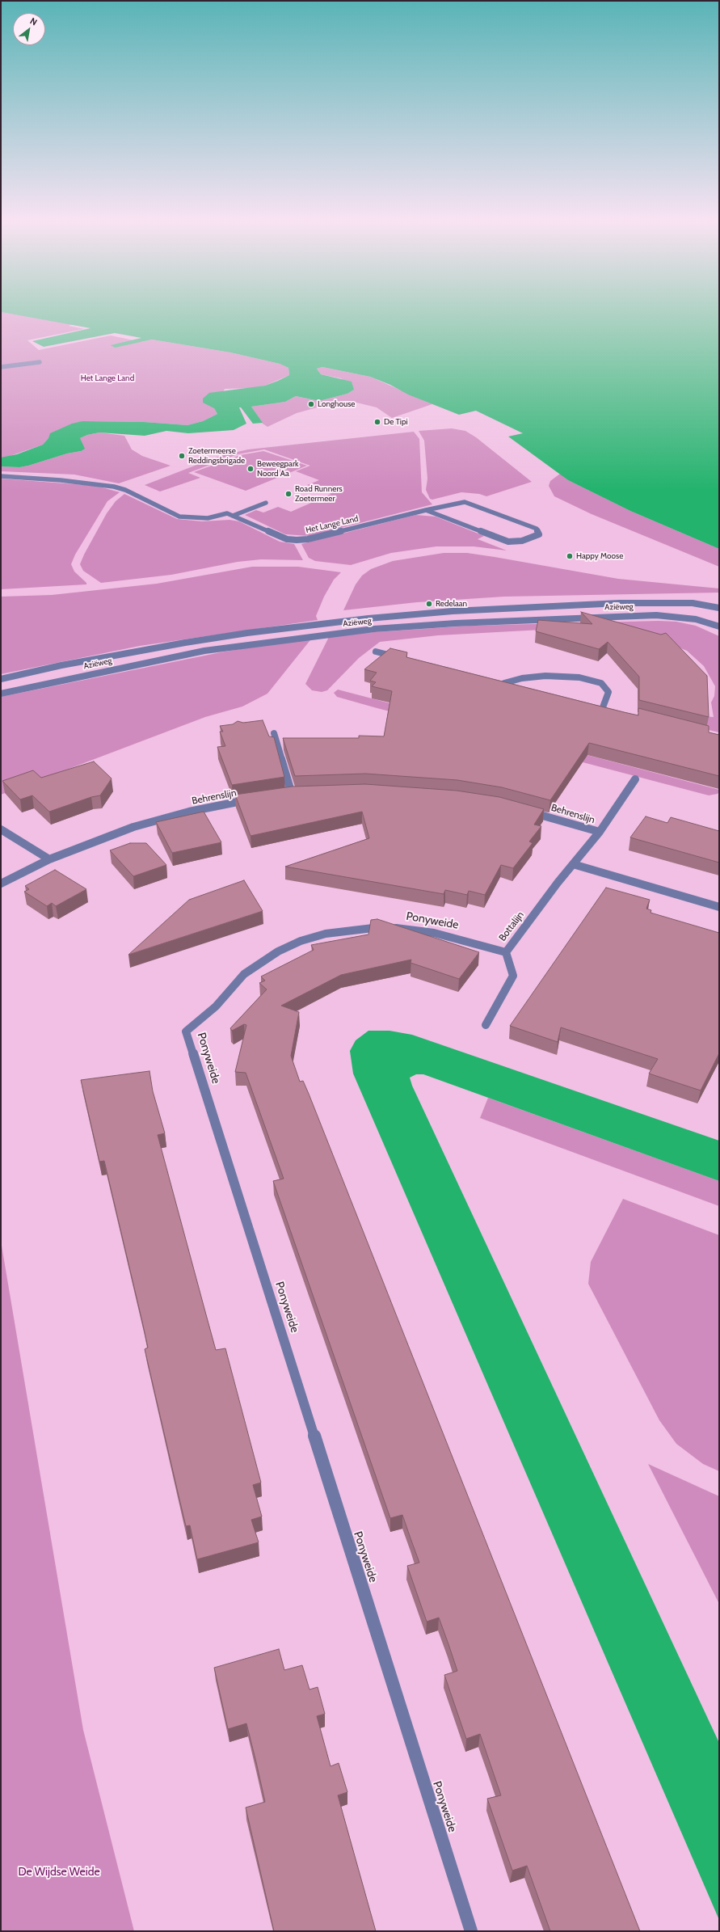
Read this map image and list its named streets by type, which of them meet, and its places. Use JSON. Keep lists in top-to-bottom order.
{
  "streets": {
    "street": [
      "Het Lange Land",
      "Aziëweg",
      "Behrenslijn",
      "Ponyweide",
      "Bottalijn"
    ]
  },
  "crossings": [
    ["Behrenslijn", "Bottalijn"],
    ["Ponyweide", "Bottalijn"]
  ],
  "parks": ["Het Lange Land", "De Wijdse Weide"],
  "places": [
    "Longhouse",
    "De Tipi",
    "Zoetermeerse Reddingsbrigade",
    "Beweegpark Noord Aa",
    "Road Runners Zoetermeer",
    "Happy Moose",
    "Redelaan"
  ],
  "north": "top right"
}
